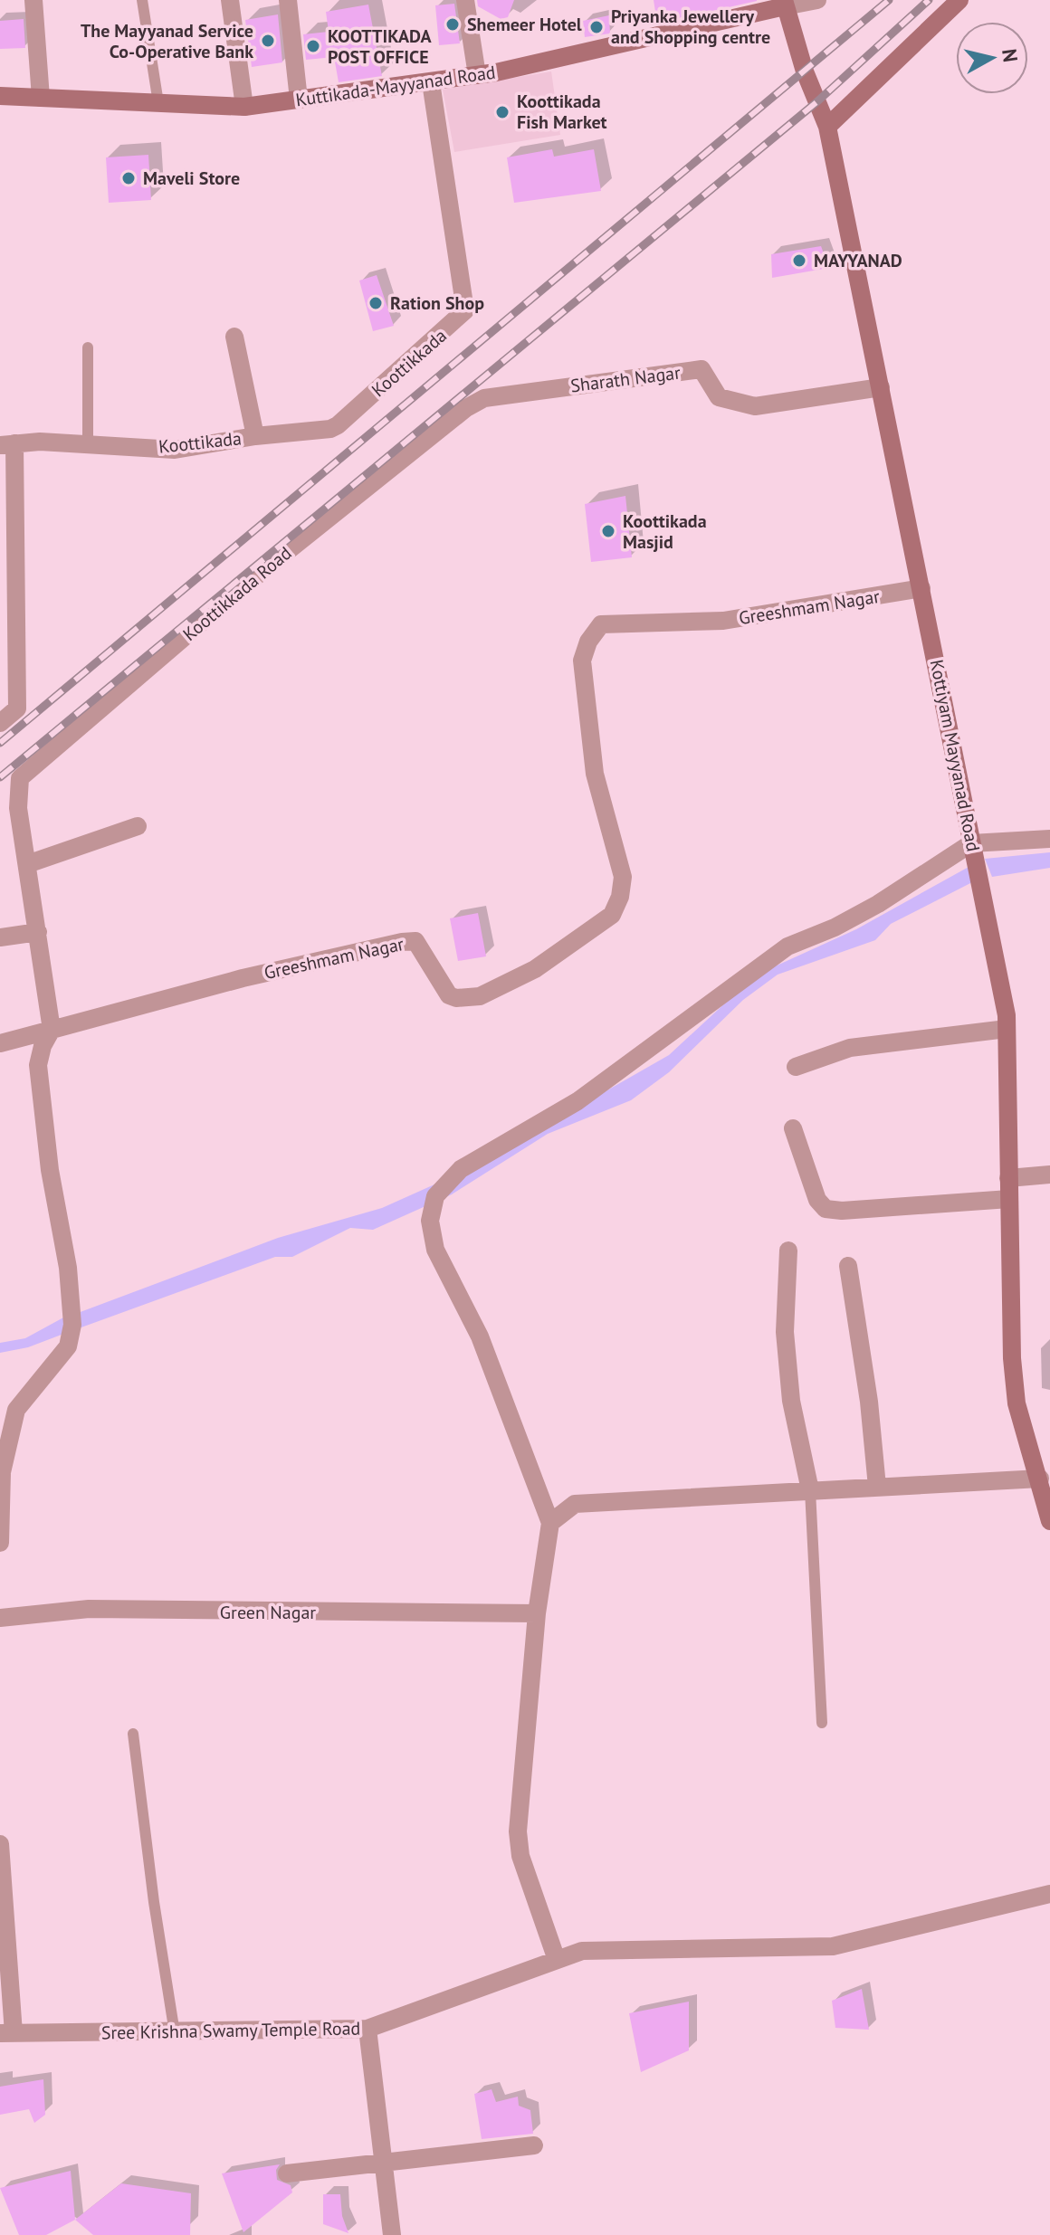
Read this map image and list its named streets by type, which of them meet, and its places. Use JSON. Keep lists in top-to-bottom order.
{
  "streets": {
    "main road": ["Kuttikada-Mayyanad Road", "Kottiyam Mayyanad Road"],
    "street": [
      "Koottikkada",
      "Sharath Nagar",
      "Koottikada",
      "Koottikkada Road",
      "Greeshmam Nagar",
      "Green Nagar",
      "Sree Krishna Swamy Temple Road"
    ]
  },
  "crossings": [
    ["Kuttikada-Mayyanad Road", "Koottikkada"],
    ["Kuttikada-Mayyanad Road", "Kottiyam Mayyanad Road"],
    ["Koottikkada", "Koottikada"],
    ["Sharath Nagar", "Koottikkada Road"],
    ["Sharath Nagar", "Kottiyam Mayyanad Road"],
    ["Greeshmam Nagar", "Kottiyam Mayyanad Road"]
  ],
  "places": [
    "Shemeer Hotel",
    "Priyanka Jewellery and Shopping centre",
    "The Mayyanad Service Co-Operative Bank",
    "KOOTTIKADA POST OFFICE",
    "Koottikada Fish Market",
    "Maveli Store",
    "MAYYANAD",
    "Ration Shop",
    "Koottikada Masjid"
  ],
  "north": "right"
}
